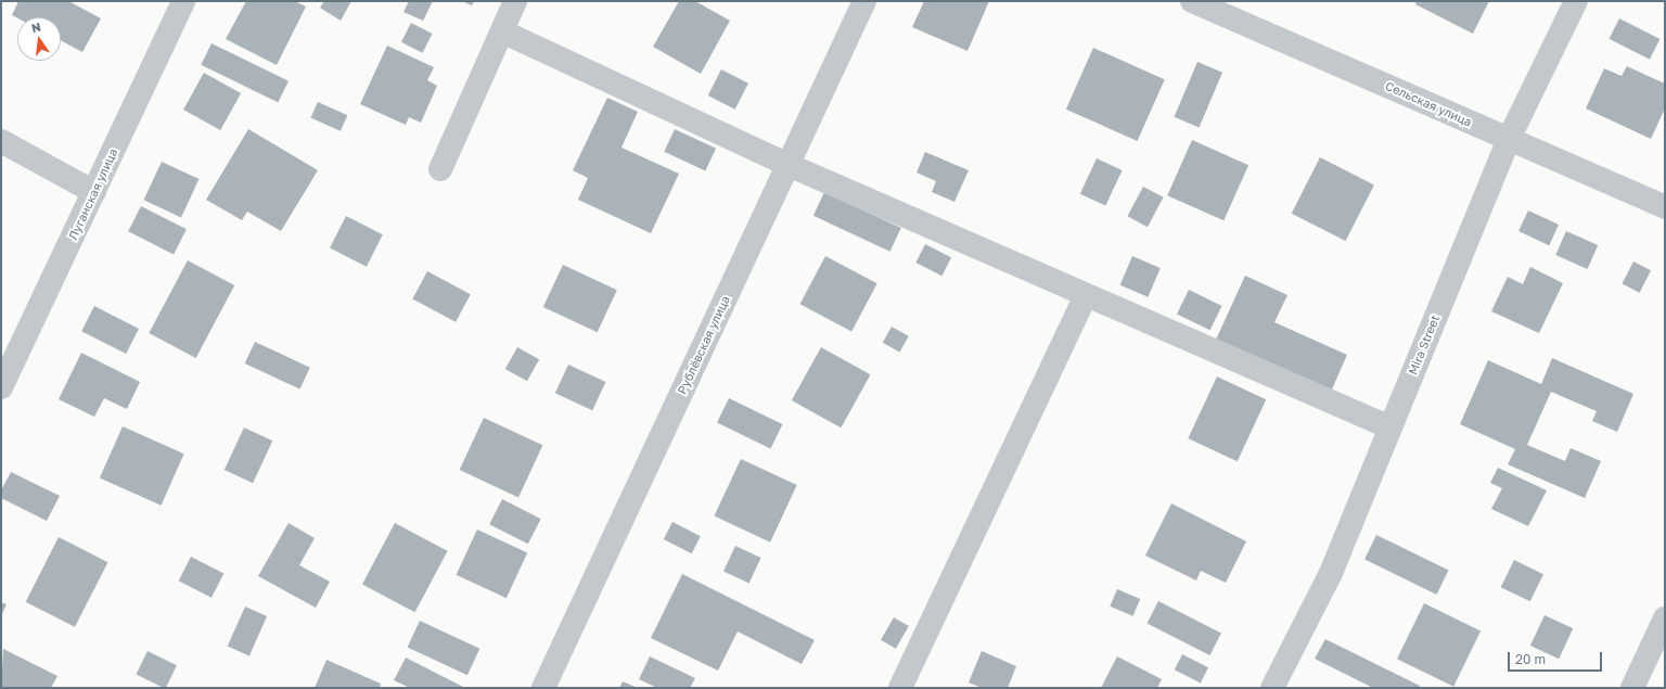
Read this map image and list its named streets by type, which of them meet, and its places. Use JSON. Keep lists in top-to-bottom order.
{
  "streets": {
    "street": [
      "Сельская улица",
      "Луганская улица",
      "Рублёвская улица",
      "Mira Street"
    ]
  },
  "crossings": [
    ["Сельская улица", "Mira Street"]
  ],
  "scale_bar": "20 m",
  "north": "top"
}
